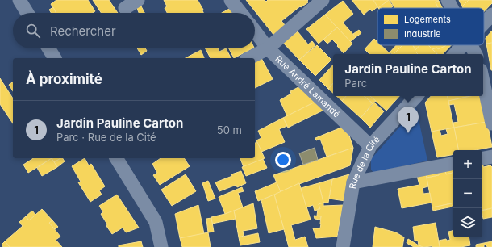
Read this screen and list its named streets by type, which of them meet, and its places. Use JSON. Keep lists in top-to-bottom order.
{
  "streets": {
    "street": ["Rue André Lamandé", "Rue de la Cité"]
  },
  "crossings": [
    ["Rue André Lamandé", "Rue de la Cité"]
  ],
  "legend": ["Logements", "Industrie"],
  "page": {
    "search": "Rechercher",
    "popup": ["Jardin Pauline Carton", "Parc"],
    "heading": "À proximité",
    "list": [
      {
        "mark": "1",
        "name": "Jardin Pauline Carton",
        "note": "Parc · Rue de la Cité",
        "value": "50 m"
      }
    ],
    "pins": "1",
    "map_buttons": ["+", "−"]
  }
}
